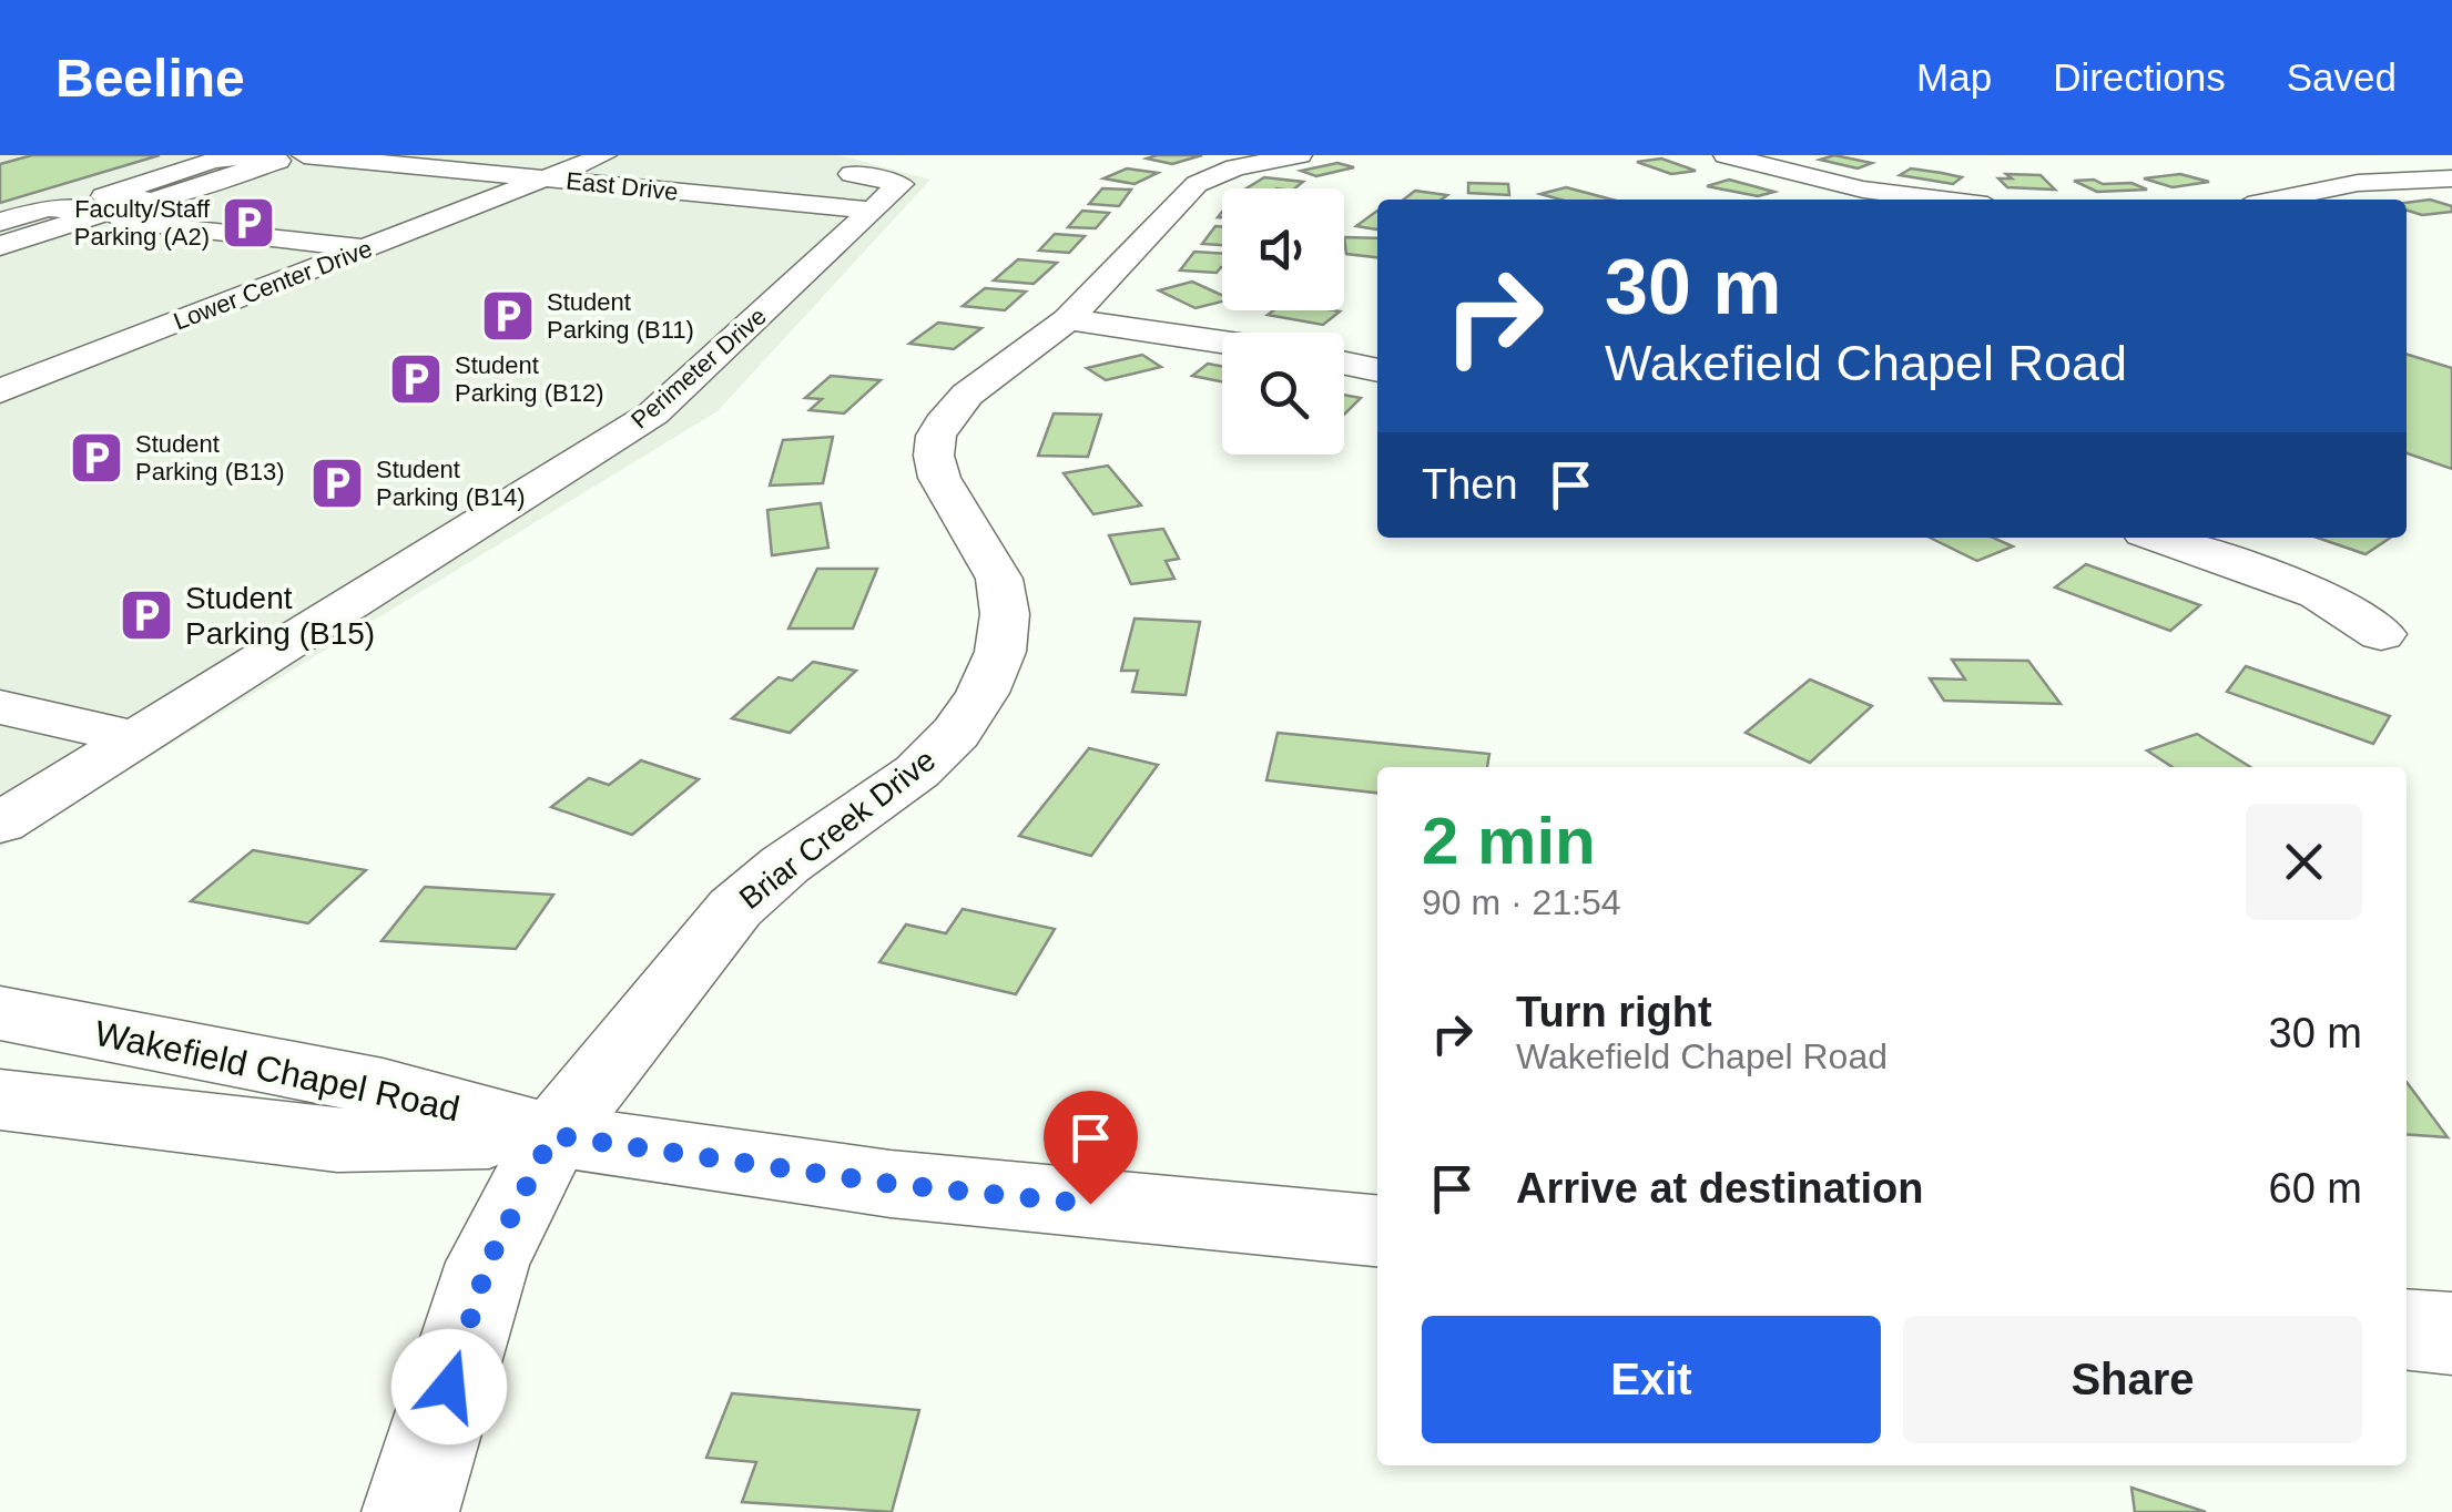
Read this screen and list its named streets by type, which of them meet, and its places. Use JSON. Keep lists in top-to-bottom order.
{
  "streets": {
    "street": [
      "East Drive",
      "Lower Center Drive",
      "Perimeter Drive",
      "Briar Creek Drive",
      "Wakefield Chapel Road"
    ]
  },
  "crossings": [
    ["East Drive", "Lower Center Drive"],
    ["East Drive", "Perimeter Drive"],
    ["Briar Creek Drive", "Wakefield Chapel Road"]
  ],
  "places": {
    "parking": [
      "Faculty/Staff Parking (A2)",
      "Student Parking (B11)",
      "Student Parking (B12)",
      "Student Parking (B13)",
      "Student Parking (B14)",
      "Student Parking (B15)"
    ]
  },
  "page": {
    "header": "Beeline",
    "nav": ["Map", "Directions", "Saved"],
    "turn": ["30 m", "Wakefield Chapel Road"],
    "then": "Then",
    "heading": ["2 min", "90 m · 21:54"],
    "list": [
      {
        "name": "Turn right",
        "note": "Wakefield Chapel Road",
        "value": "30 m"
      },
      {
        "name": "Arrive at destination",
        "value": "60 m"
      }
    ],
    "buttons": ["Exit", "Share"]
  }
}
